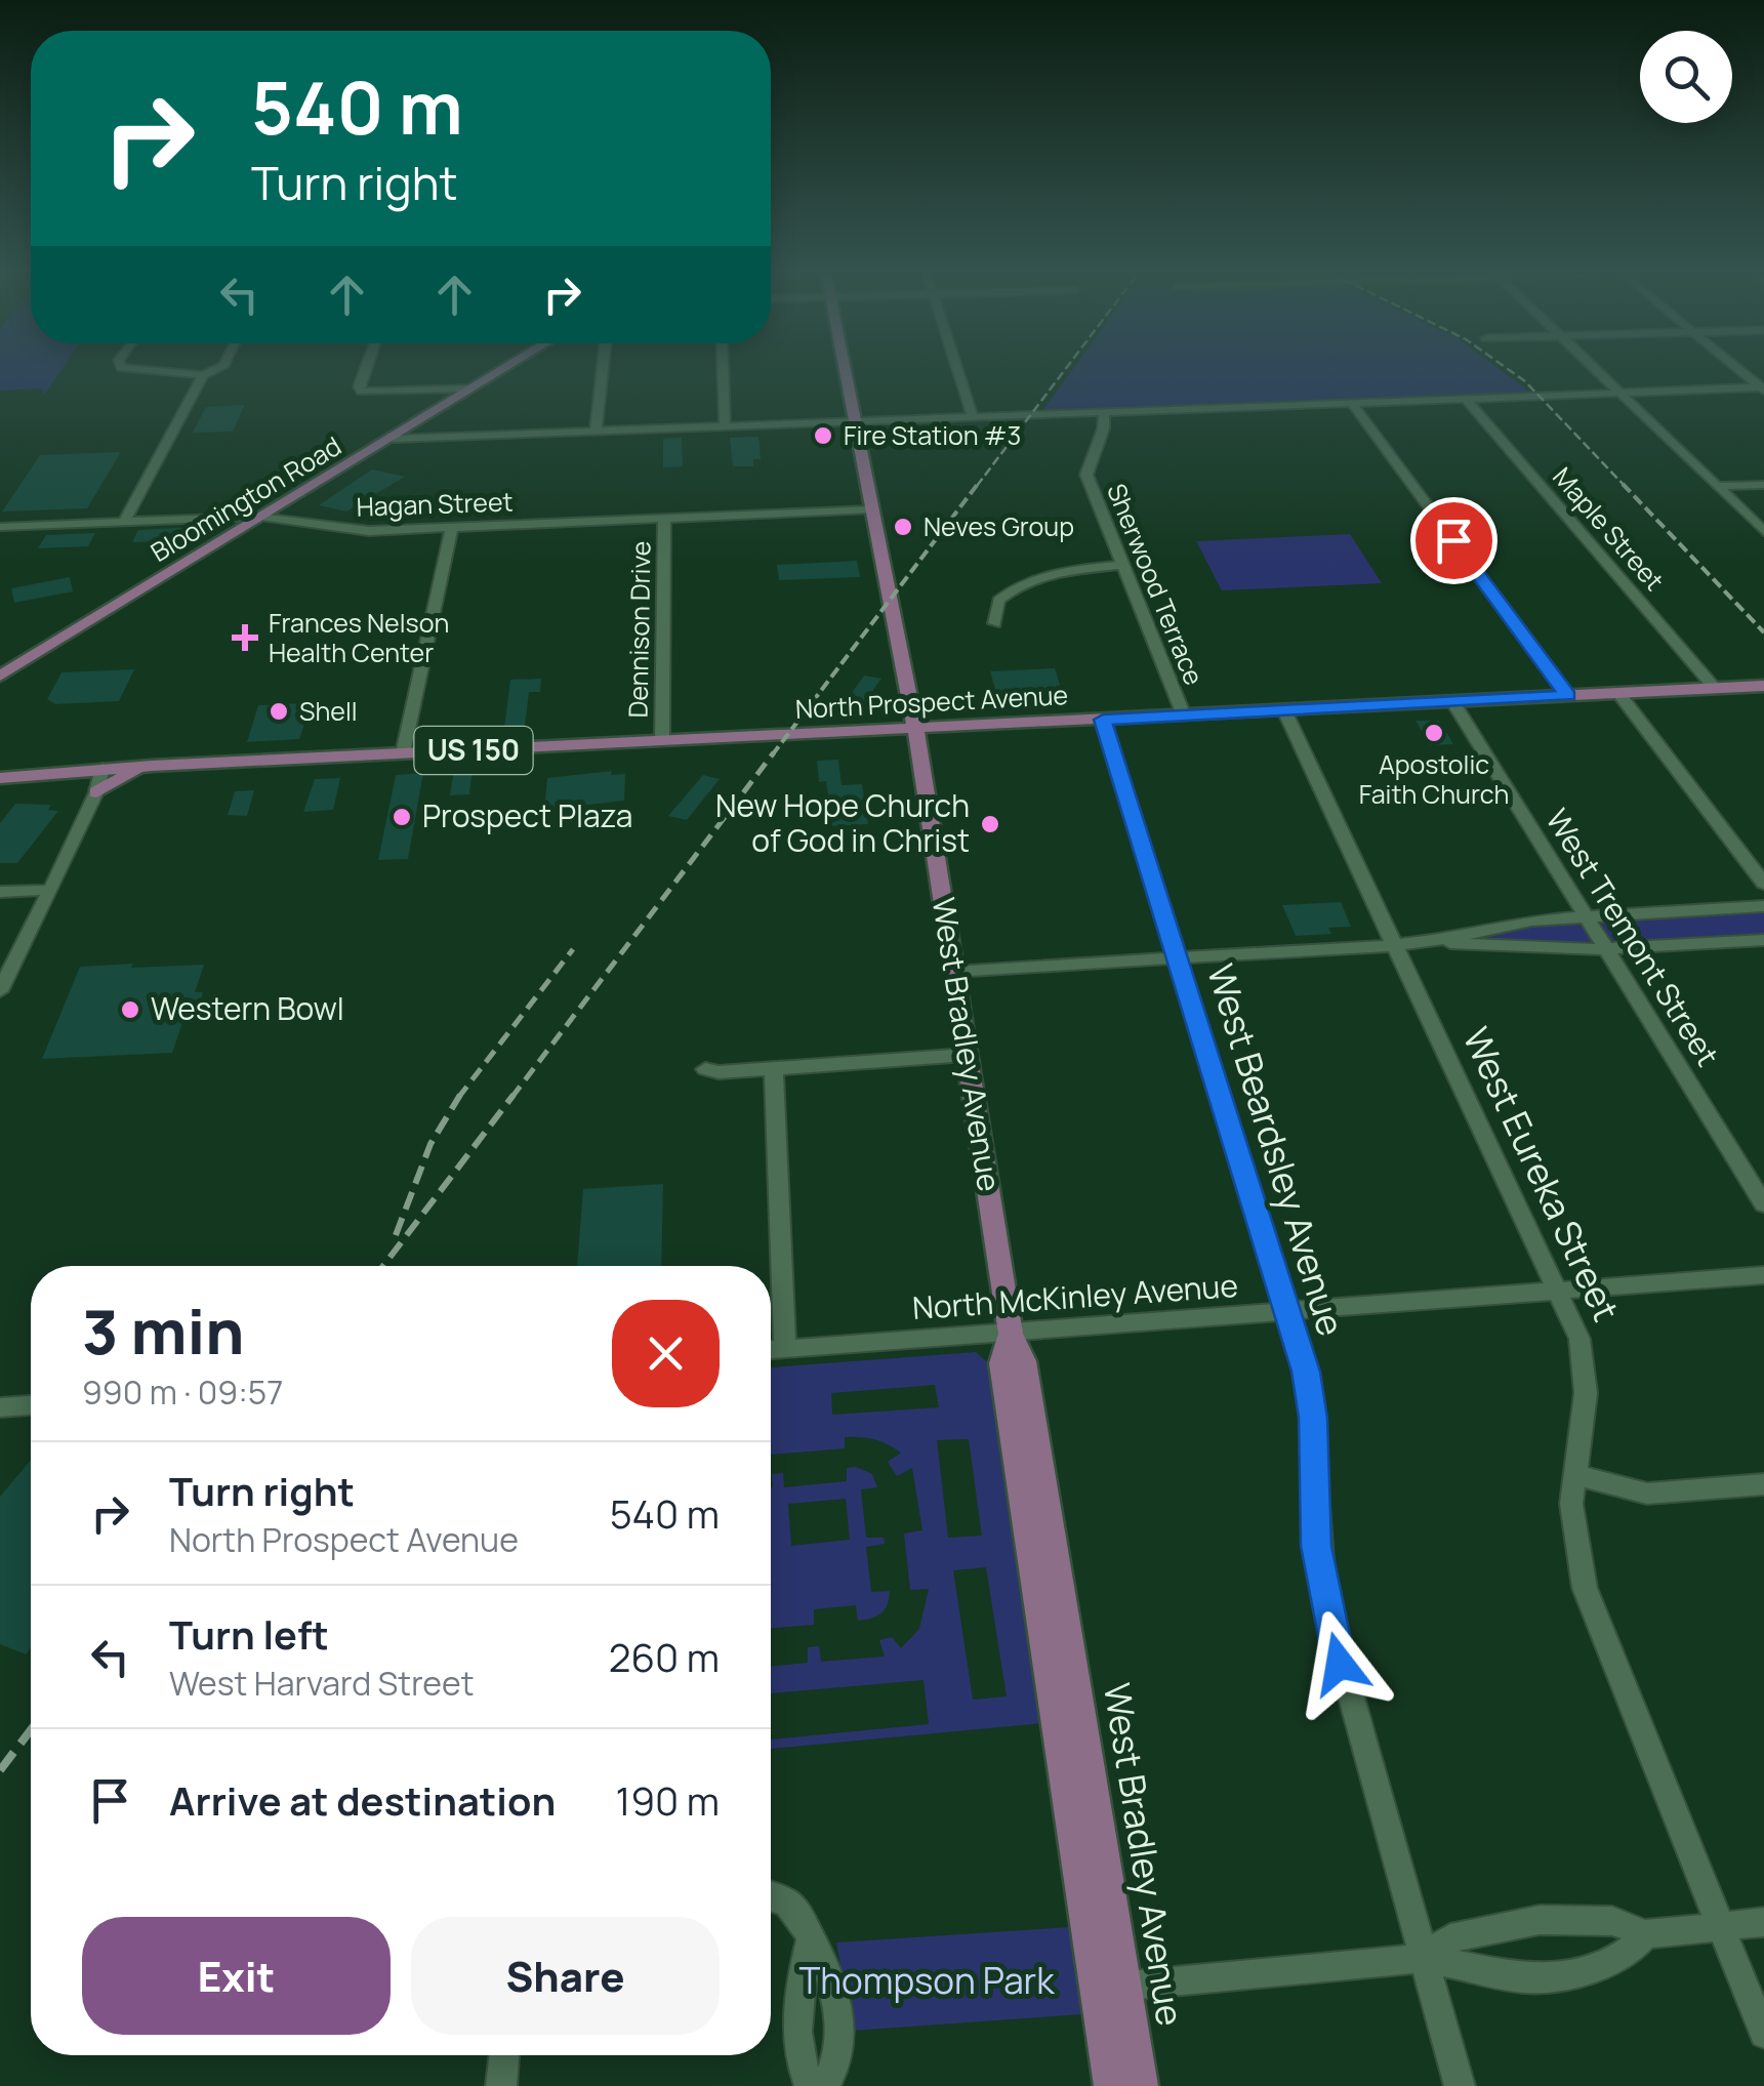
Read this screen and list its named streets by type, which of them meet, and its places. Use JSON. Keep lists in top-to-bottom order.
{
  "streets": {
    "main road": [
      "Bloomington Road",
      "North Prospect Avenue",
      "US 150",
      "West Bradley Avenue"
    ],
    "street": [
      "Hagan Street",
      "Maple Street",
      "Sherwood Terrace",
      "Dennison Drive",
      "West Tremont Street",
      "West Beardsley Avenue",
      "West Eureka Street",
      "North McKinley Avenue"
    ]
  },
  "crossings": [
    ["Bloomington Road", "Hagan Street"],
    ["Hagan Street", "Dennison Drive"],
    ["Hagan Street", "West Bradley Avenue"],
    ["Maple Street", "North Prospect Avenue"],
    ["Sherwood Terrace", "North Prospect Avenue"],
    ["Dennison Drive", "North Prospect Avenue"],
    ["North Prospect Avenue", "West Tremont Street"],
    ["North Prospect Avenue", "West Bradley Avenue"],
    ["North Prospect Avenue", "West Beardsley Avenue"],
    ["North Prospect Avenue", "West Eureka Street"],
    ["West Bradley Avenue", "North McKinley Avenue"],
    ["West Beardsley Avenue", "North McKinley Avenue"],
    ["West Eureka Street", "North McKinley Avenue"]
  ],
  "parks": ["Thompson Park"],
  "places": {
    "other": [
      "Fire Station #3",
      "Neves Group",
      "Shell",
      "Apostolic Faith Church",
      "Prospect Plaza",
      "New Hope Church of God in Christ",
      "Western Bowl"
    ],
    "health": ["Frances Nelson Health Center"]
  },
  "page": {
    "turn": ["540 m", "Turn right"],
    "heading": ["3 min", "990 m · 09:57"],
    "list": [
      {
        "name": "Turn right",
        "note": "North Prospect Avenue",
        "value": "540 m"
      },
      {
        "name": "Turn left",
        "note": "West Harvard Street",
        "value": "260 m"
      },
      {
        "name": "Arrive at destination",
        "value": "190 m"
      }
    ],
    "buttons": ["Exit", "Share"]
  }
}
